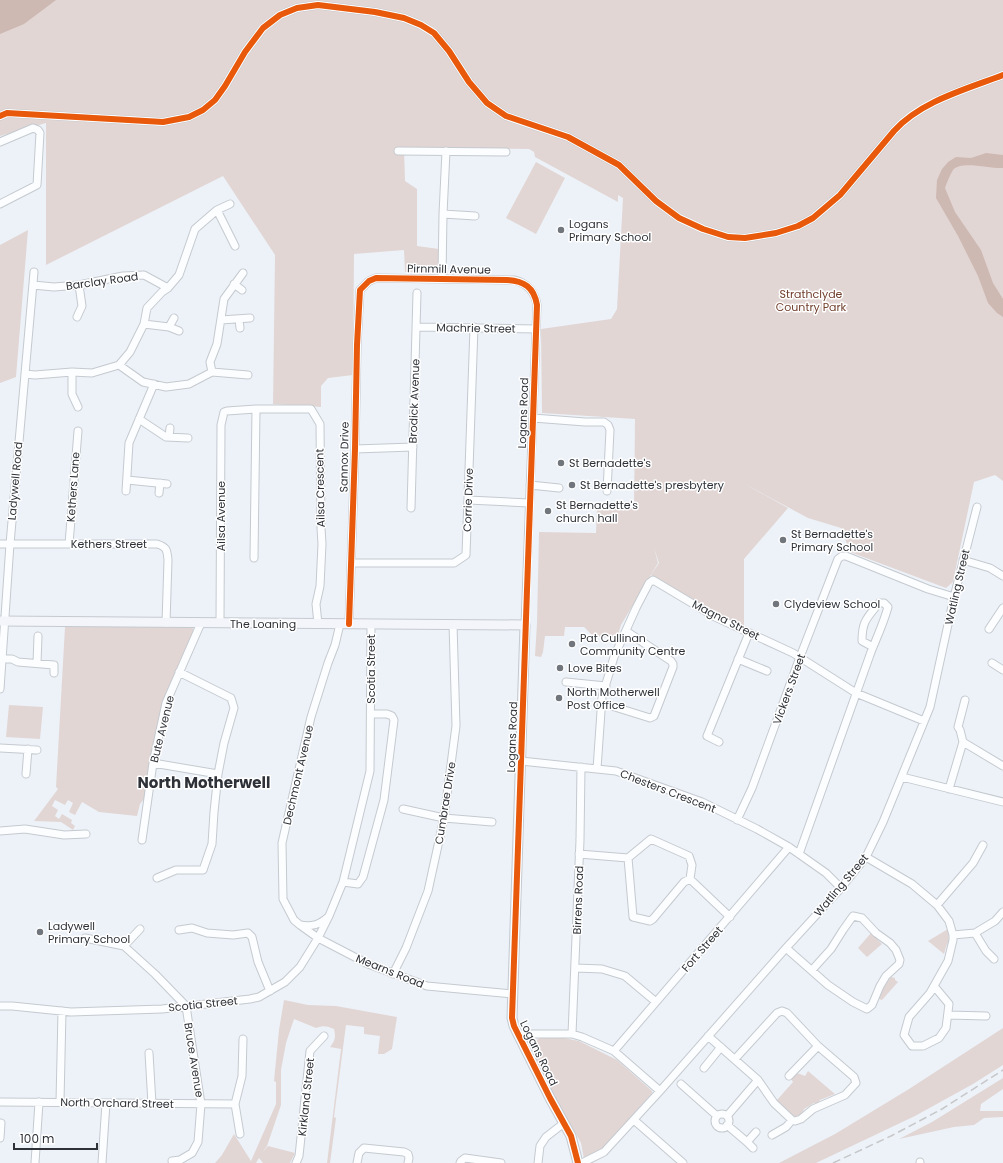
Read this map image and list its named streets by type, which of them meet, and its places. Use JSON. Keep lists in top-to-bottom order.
{
  "streets": {
    "street": [
      "Pirnmill Avenue",
      "Barclay Road",
      "Machrie Street",
      "Brodick Avenue",
      "Logans Road",
      "Sannox Drive",
      "Ladywell Road",
      "Kethers Lane",
      "Ailsa Crescent",
      "Corrie Drive",
      "Ailsa Avenue",
      "Kethers Street",
      "Watling Street",
      "Magna Street",
      "The Loaning",
      "Scotia Street",
      "Vickers Street",
      "Bute Avenue",
      "Dechmont Avenue",
      "Chesters Crescent",
      "Cumbrae Drive",
      "Birrens Road",
      "Fort Street",
      "Mearns Road",
      "Bruce Avenue",
      "Kirkland Street",
      "North Orchard Street"
    ]
  },
  "crossings": [
    ["Pirnmill Avenue", "Logans Road"],
    ["Pirnmill Avenue", "Sannox Drive"],
    ["Barclay Road", "Ladywell Road"],
    ["Machrie Street", "Brodick Avenue"],
    ["Machrie Street", "Logans Road"],
    ["Machrie Street", "Corrie Drive"],
    ["Logans Road", "The Loaning"],
    ["Logans Road", "Chesters Crescent"],
    ["Logans Road", "Mearns Road"],
    ["Sannox Drive", "Corrie Drive"],
    ["Sannox Drive", "The Loaning"],
    ["Sannox Drive", "Dechmont Avenue"],
    ["Ladywell Road", "Kethers Street"],
    ["Ladywell Road", "The Loaning"],
    ["Kethers Lane", "Kethers Street"],
    ["Ailsa Crescent", "Ailsa Avenue"],
    ["Ailsa Crescent", "The Loaning"],
    ["Ailsa Avenue", "The Loaning"],
    ["Kethers Street", "The Loaning"],
    ["Watling Street", "Magna Street"],
    ["Watling Street", "Vickers Street"],
    ["Watling Street", "Chesters Crescent"],
    ["Magna Street", "Vickers Street"],
    ["The Loaning", "Scotia Street"],
    ["The Loaning", "Bute Avenue"],
    ["The Loaning", "Dechmont Avenue"],
    ["The Loaning", "Cumbrae Drive"],
    ["Scotia Street", "Dechmont Avenue"],
    ["Scotia Street", "Mearns Road"],
    ["Scotia Street", "Bruce Avenue"],
    ["Vickers Street", "Chesters Crescent"],
    ["Dechmont Avenue", "Mearns Road"],
    ["Chesters Crescent", "Birrens Road"],
    ["Chesters Crescent", "Fort Street"],
    ["Cumbrae Drive", "Mearns Road"],
    ["Bruce Avenue", "North Orchard Street"]
  ],
  "districts": ["North Motherwell"],
  "parks": ["Strathclyde Country Park"],
  "places": [
    "Logans Primary School",
    "St Bernadette's",
    "St Bernadette's presbytery",
    "St Bernadette's church hall",
    "St Bernadette's Primary School",
    "Clydeview School",
    "Pat Cullinan Community Centre",
    "Love Bites",
    "North Motherwell Post Office",
    "Ladywell Primary School"
  ],
  "scale_bar": "100 m"
}
